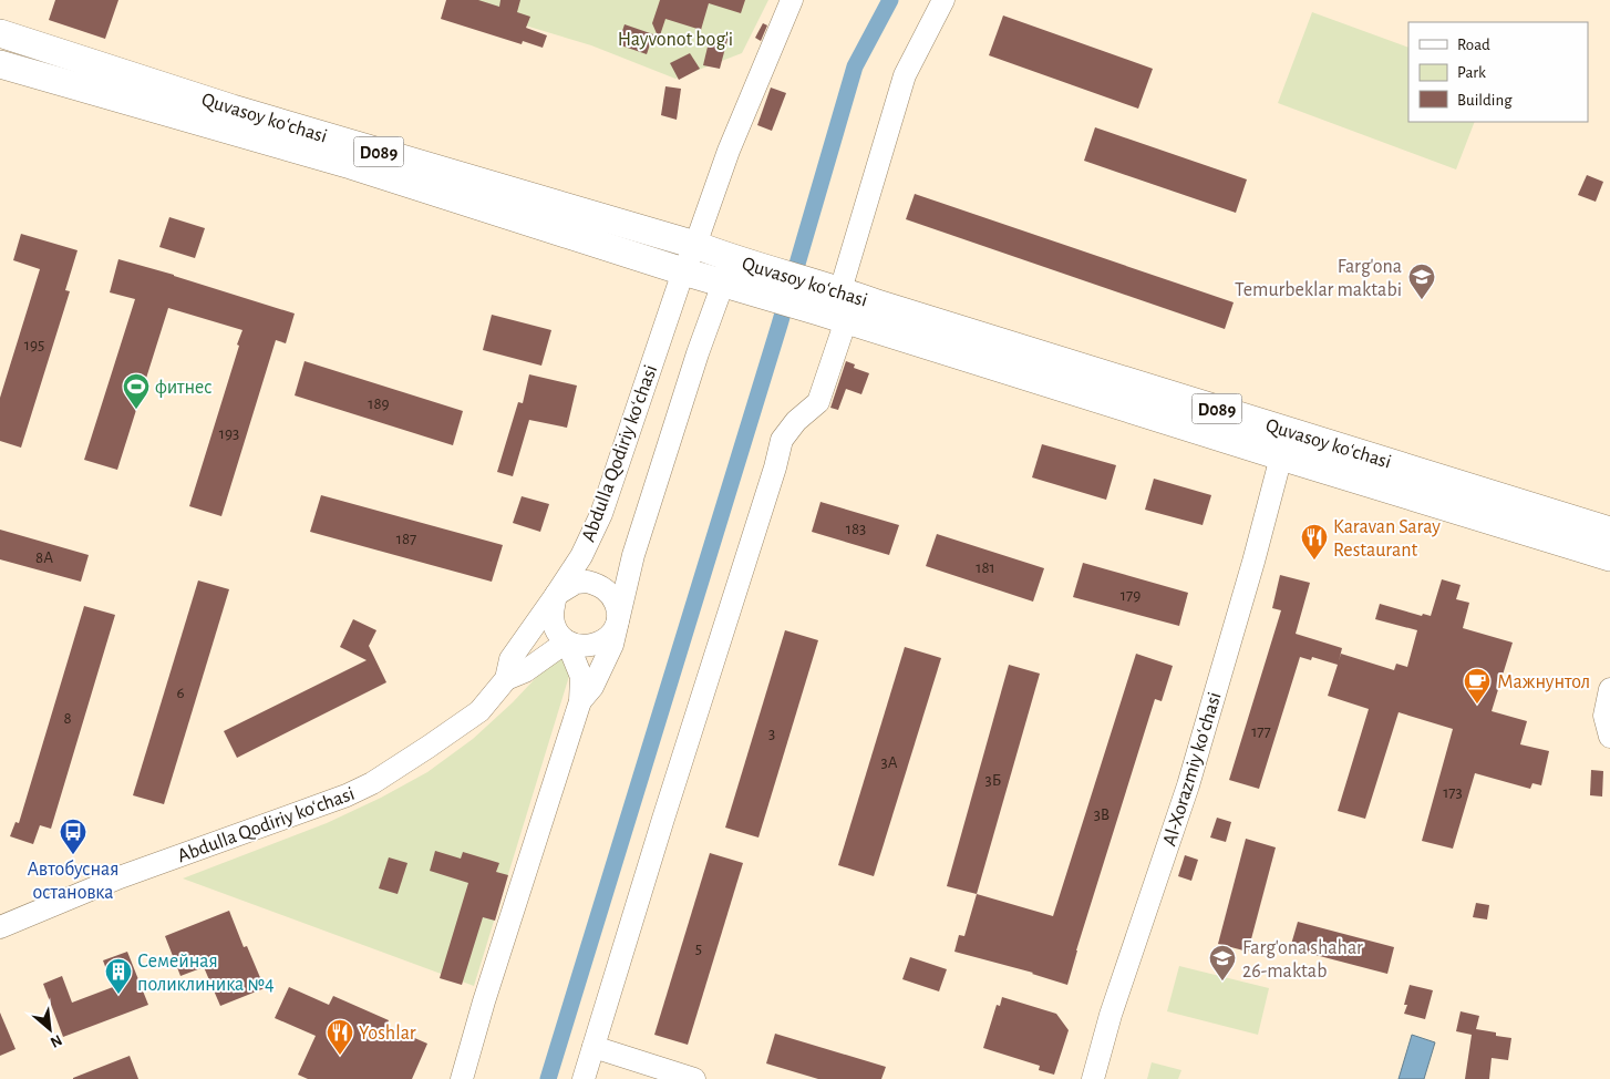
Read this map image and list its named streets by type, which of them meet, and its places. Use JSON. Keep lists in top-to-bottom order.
{
  "streets": {
    "main road": ["Quvasoy koʻchasi", "D089"],
    "street": ["Abdulla Qodiriy koʻchasi", "Al-Xorazmiy koʻchasi"]
  },
  "crossings": [
    ["Quvasoy koʻchasi", "Abdulla Qodiriy koʻchasi"],
    ["Quvasoy koʻchasi", "Al-Xorazmiy koʻchasi"]
  ],
  "parks": ["Hayvonot bog'i"],
  "places": {
    "school or university": ["Farg'ona Temurbeklar maktabi", "Farg'ona shahar 26-maktab"],
    "sports": ["фитнес"],
    "restaurant": ["Karavan Saray Restaurant", "Yoshlar"],
    "cafe": ["Мажнунтол"],
    "bus stop": ["Автобусная остановка"],
    "building": ["Семейная поликлиника №4"]
  },
  "house_numbers": [
    "195",
    "189",
    "193",
    "183",
    "187",
    "8А",
    "181",
    "179",
    "6",
    "8",
    "177",
    "3",
    "3А",
    "3Б",
    "173",
    "3В",
    "5"
  ],
  "legend": ["Road", "Park", "Building"],
  "north": "bottom right"
}
